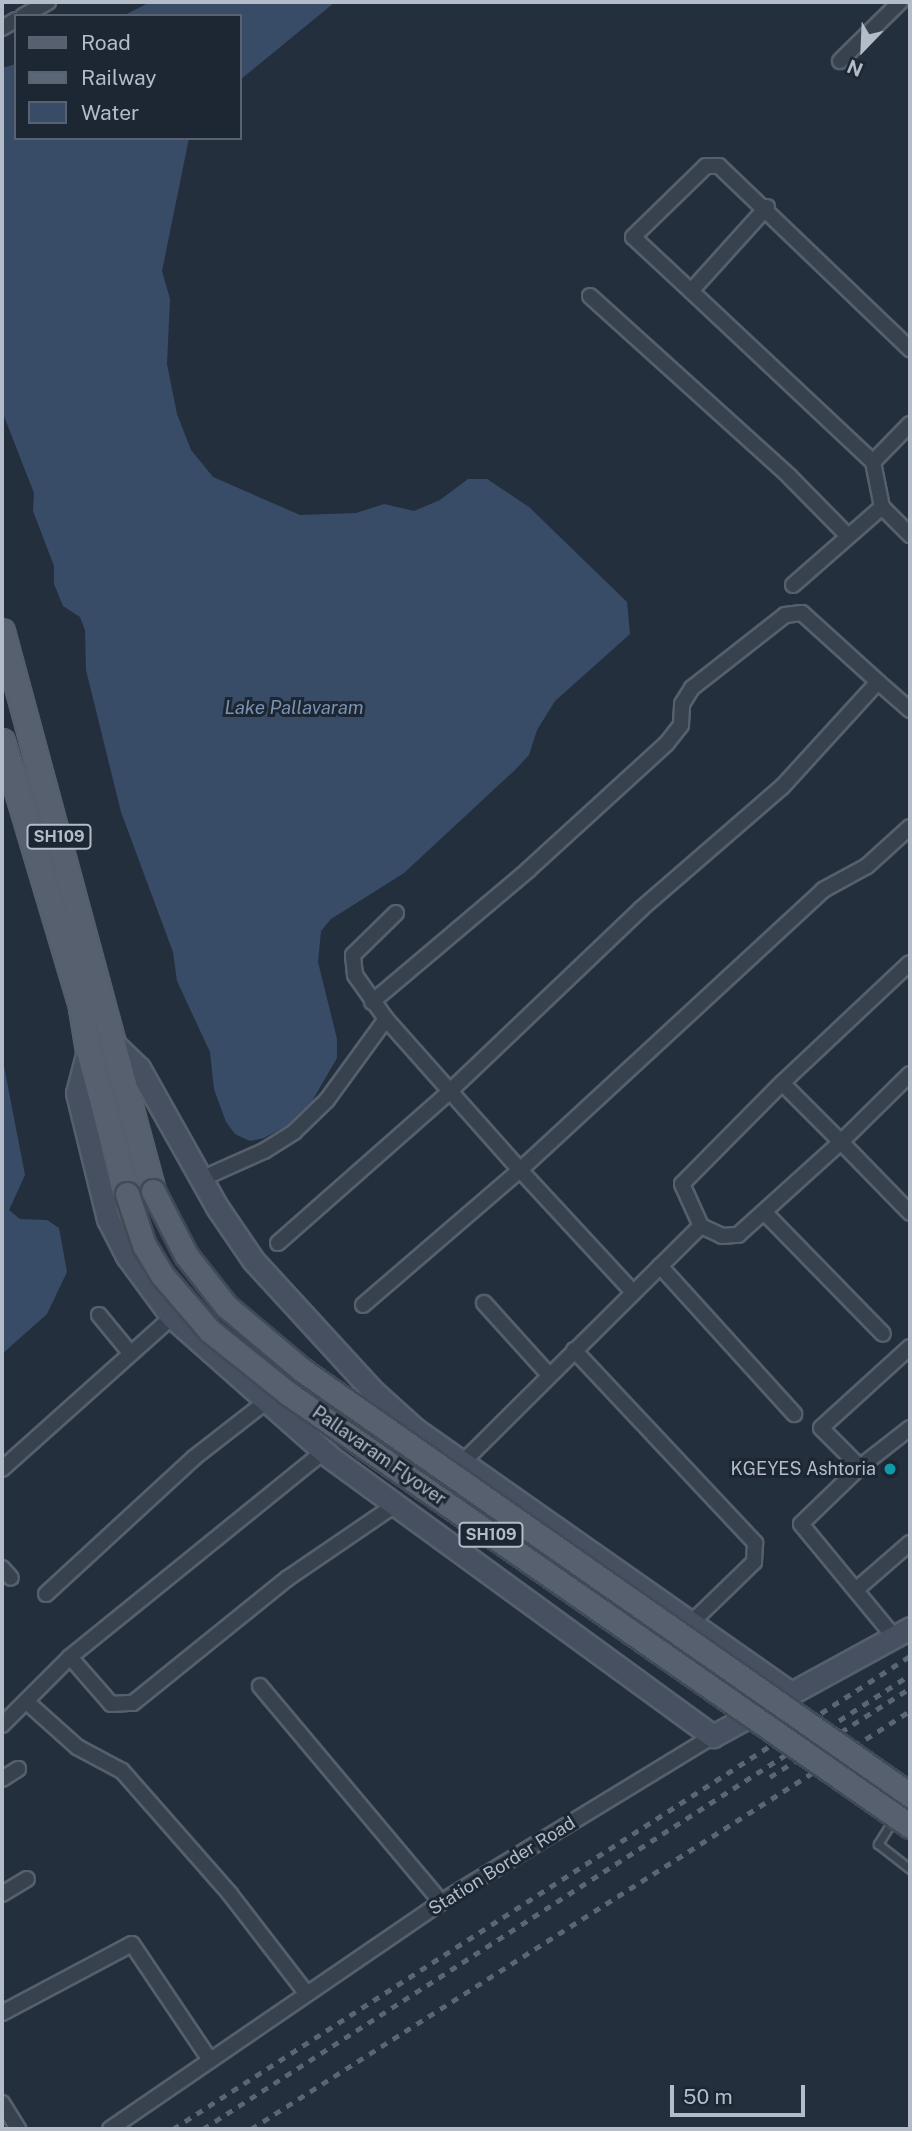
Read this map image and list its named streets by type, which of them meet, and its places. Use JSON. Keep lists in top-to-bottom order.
{
  "streets": {
    "main road": ["SH109", "Pallavaram Flyover"],
    "street": ["Station Border Road"]
  },
  "crossings": [
    ["SH109", "Pallavaram Flyover"]
  ],
  "water": ["Lake Pallavaram"],
  "places": ["KGEYES Ashtoria"],
  "legend": ["Road", "Railway", "Water"],
  "scale_bar": "50 m",
  "north": "bottom left"
}
